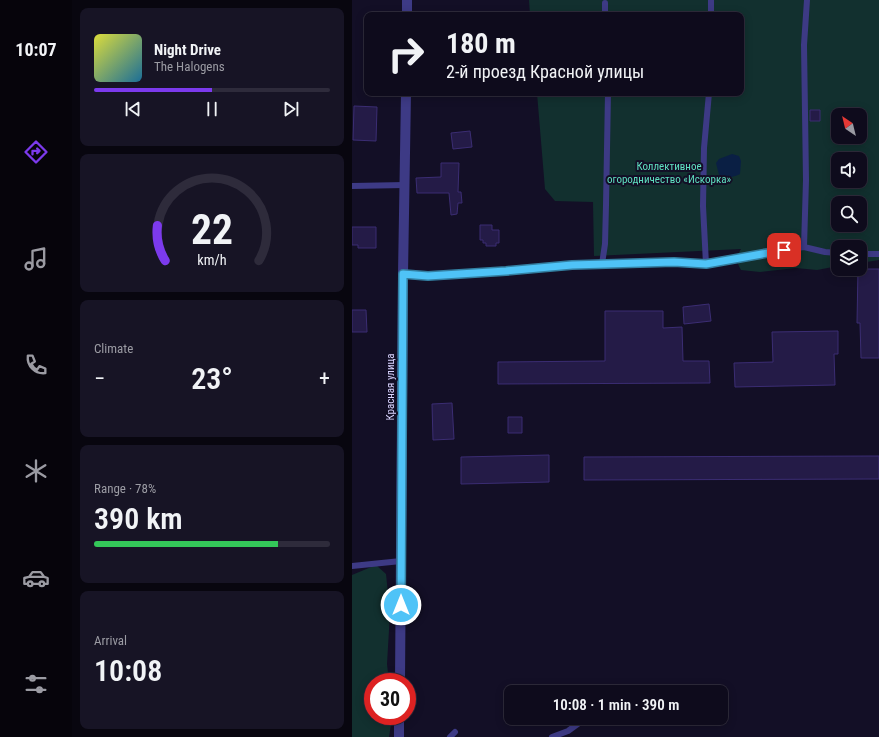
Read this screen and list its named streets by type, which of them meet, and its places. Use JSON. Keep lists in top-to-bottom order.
{
  "streets": {
    "street": ["Красная улица"]
  },
  "parks": ["Коллективное огородничество «Искорка»"],
  "north": "top left",
  "page": {
    "tabs": "10:07",
    "turn": ["180 m", "2-й проезд Красной улицы"],
    "song": ["Night Drive", "The Halogens"],
    "tile": [
      "Climate",
      ["Range · 78%", "390 km"],
      ["Arrival", "10:08"]
    ],
    "heat": ["−", "23°", "+"],
    "limit": "30",
    "trip": "10:08 · 1 min · 390 m",
    "gauge": ["22", "km/h"]
  }
}
